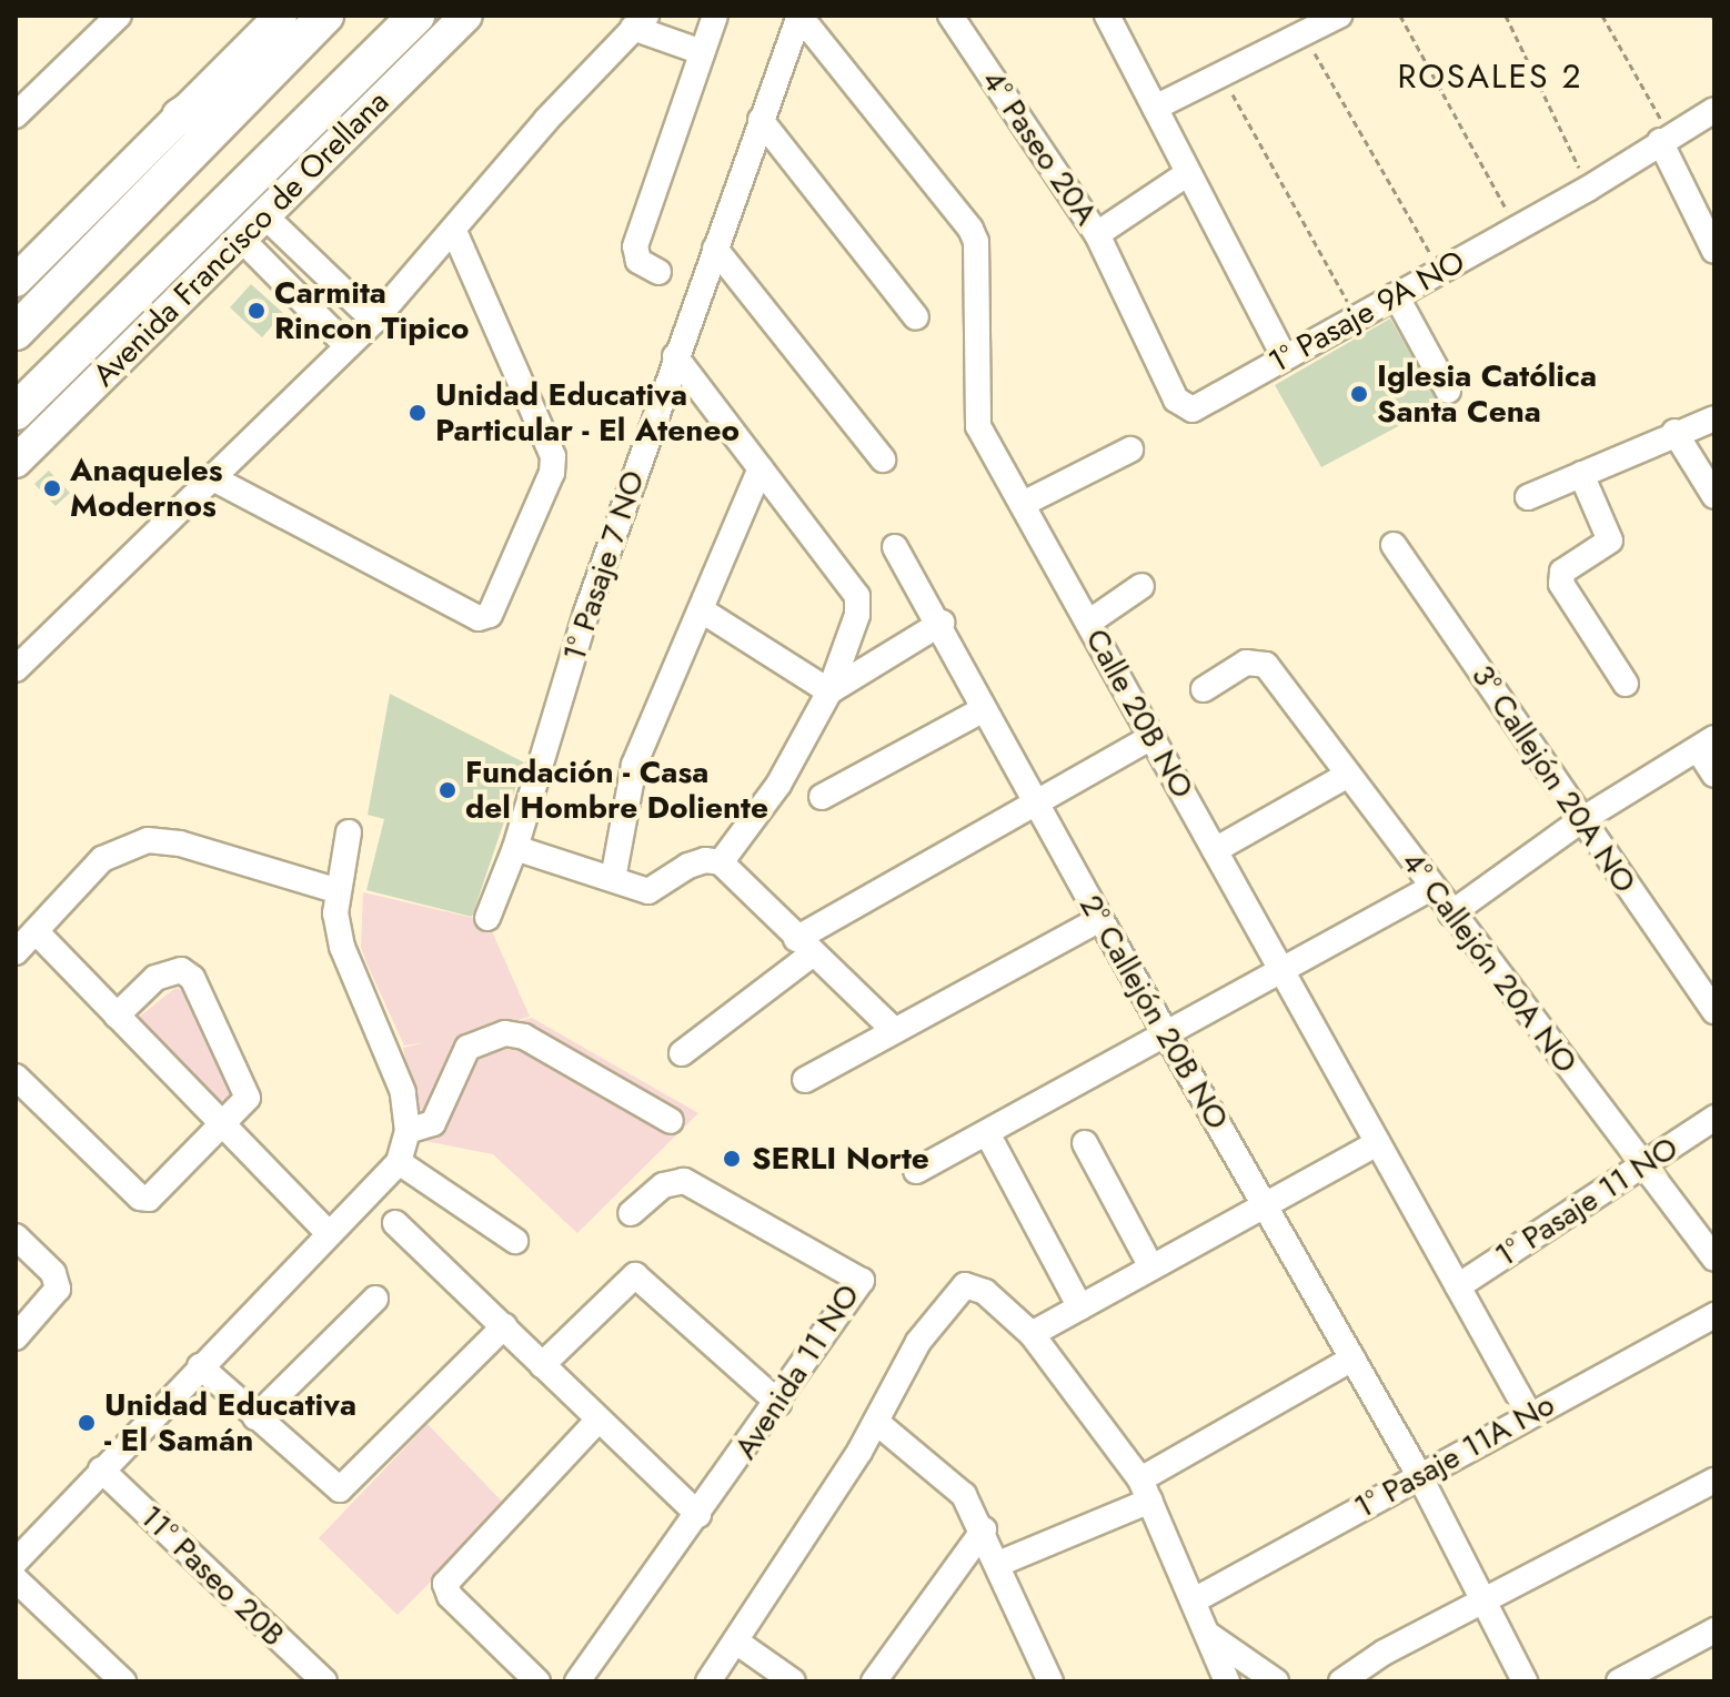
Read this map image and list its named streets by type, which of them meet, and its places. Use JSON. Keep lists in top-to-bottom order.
{
  "streets": {
    "highway": ["Avenida Francisco de Orellana"],
    "street": [
      "4° Paseo 20A",
      "1º Pasaje 9A NO",
      "1° Pasaje 7 NO",
      "Calle 20B NO",
      "3° Callejón 20A NO",
      "4° Callejón 20A NO",
      "2° Callejón 20B NO",
      "1° Pasaje 11 NO",
      "Avenida 11 NO",
      "1° Pasaje 11A No",
      "11° Paseo 20B"
    ]
  },
  "crossings": [
    ["4° Paseo 20A", "1º Pasaje 9A NO"],
    ["1° Pasaje 7 NO", "Calle 20B NO"],
    ["Calle 20B NO", "1° Pasaje 11 NO"],
    ["Calle 20B NO", "1° Pasaje 11A No"],
    ["4° Callejón 20A NO", "1° Pasaje 11 NO"],
    ["2° Callejón 20B NO", "1° Pasaje 11A No"]
  ],
  "districts": ["ROSALES 2"],
  "places": [
    "Carmita Rincon Tipico",
    "Iglesia Católica Santa Cena",
    "Unidad Educativa Particular - El Ateneo",
    "Anaqueles Modernos",
    "Fundación - Casa del Hombre Doliente",
    "SERLI Norte",
    "Unidad Educativa - El Samán"
  ]
}
